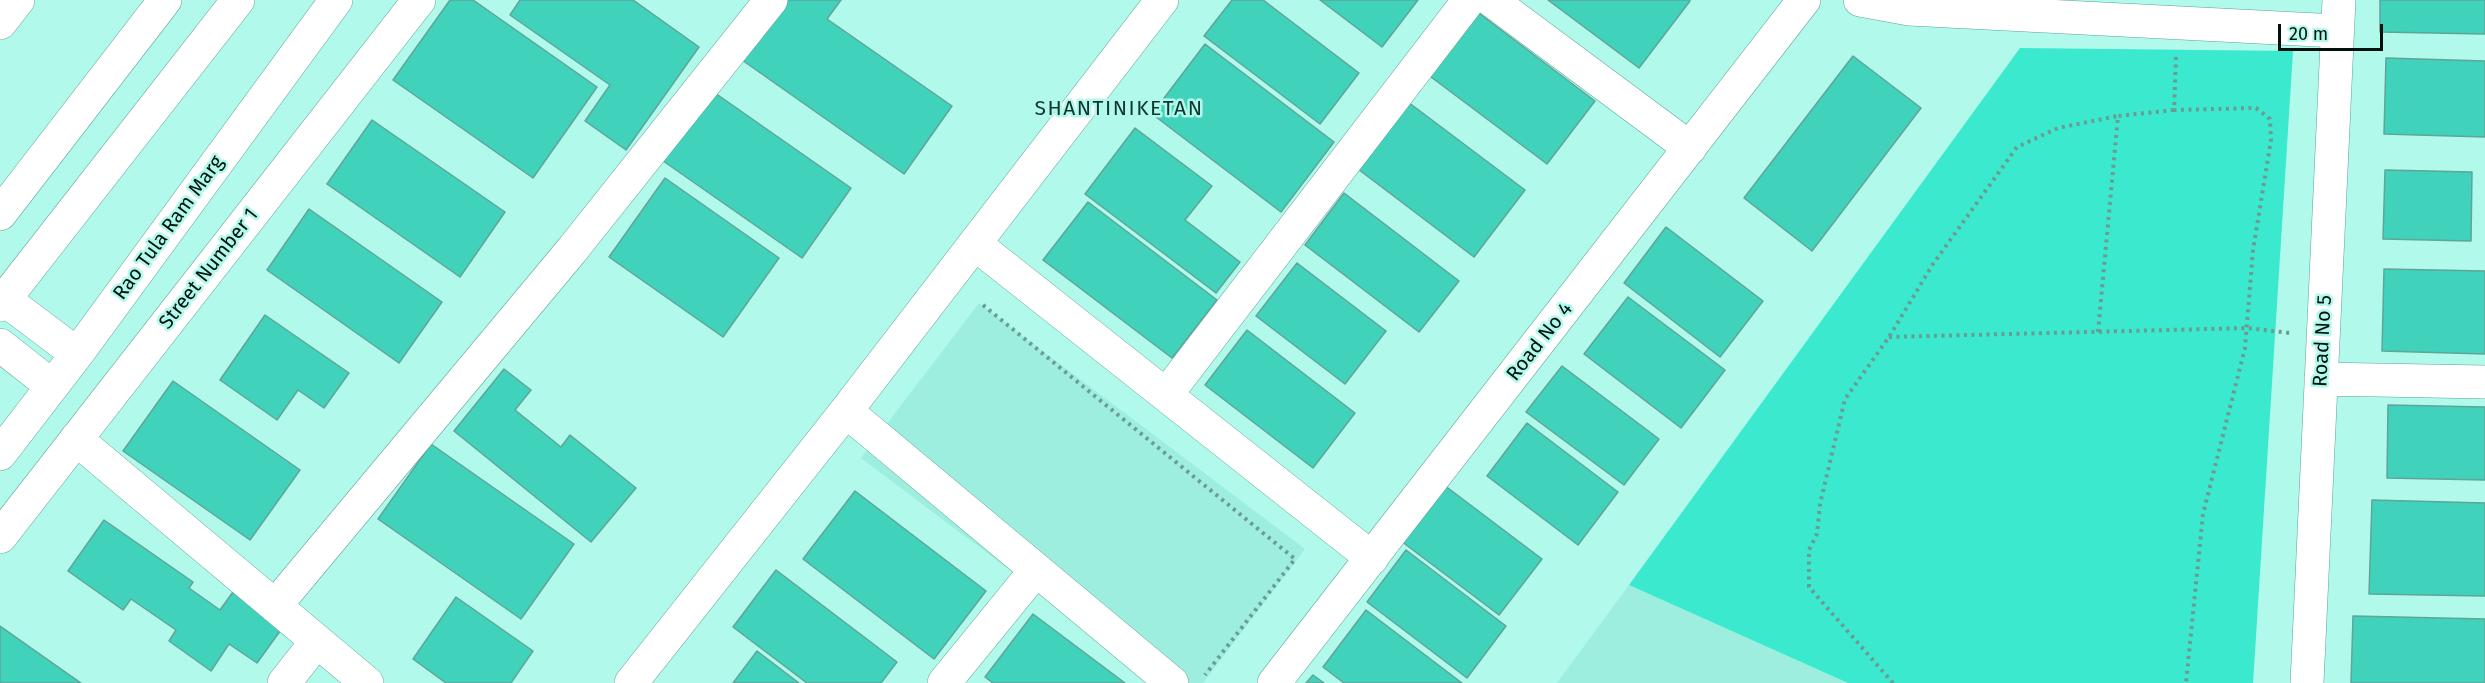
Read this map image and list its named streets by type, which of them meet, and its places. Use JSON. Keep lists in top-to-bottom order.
{
  "streets": {
    "street": [
      "Rao Tula Ram Marg",
      "Street Number 1",
      "Road No 5",
      "Road No 4"
    ]
  },
  "districts": ["SHANTINIKETAN"],
  "scale_bar": "20 m"
}
